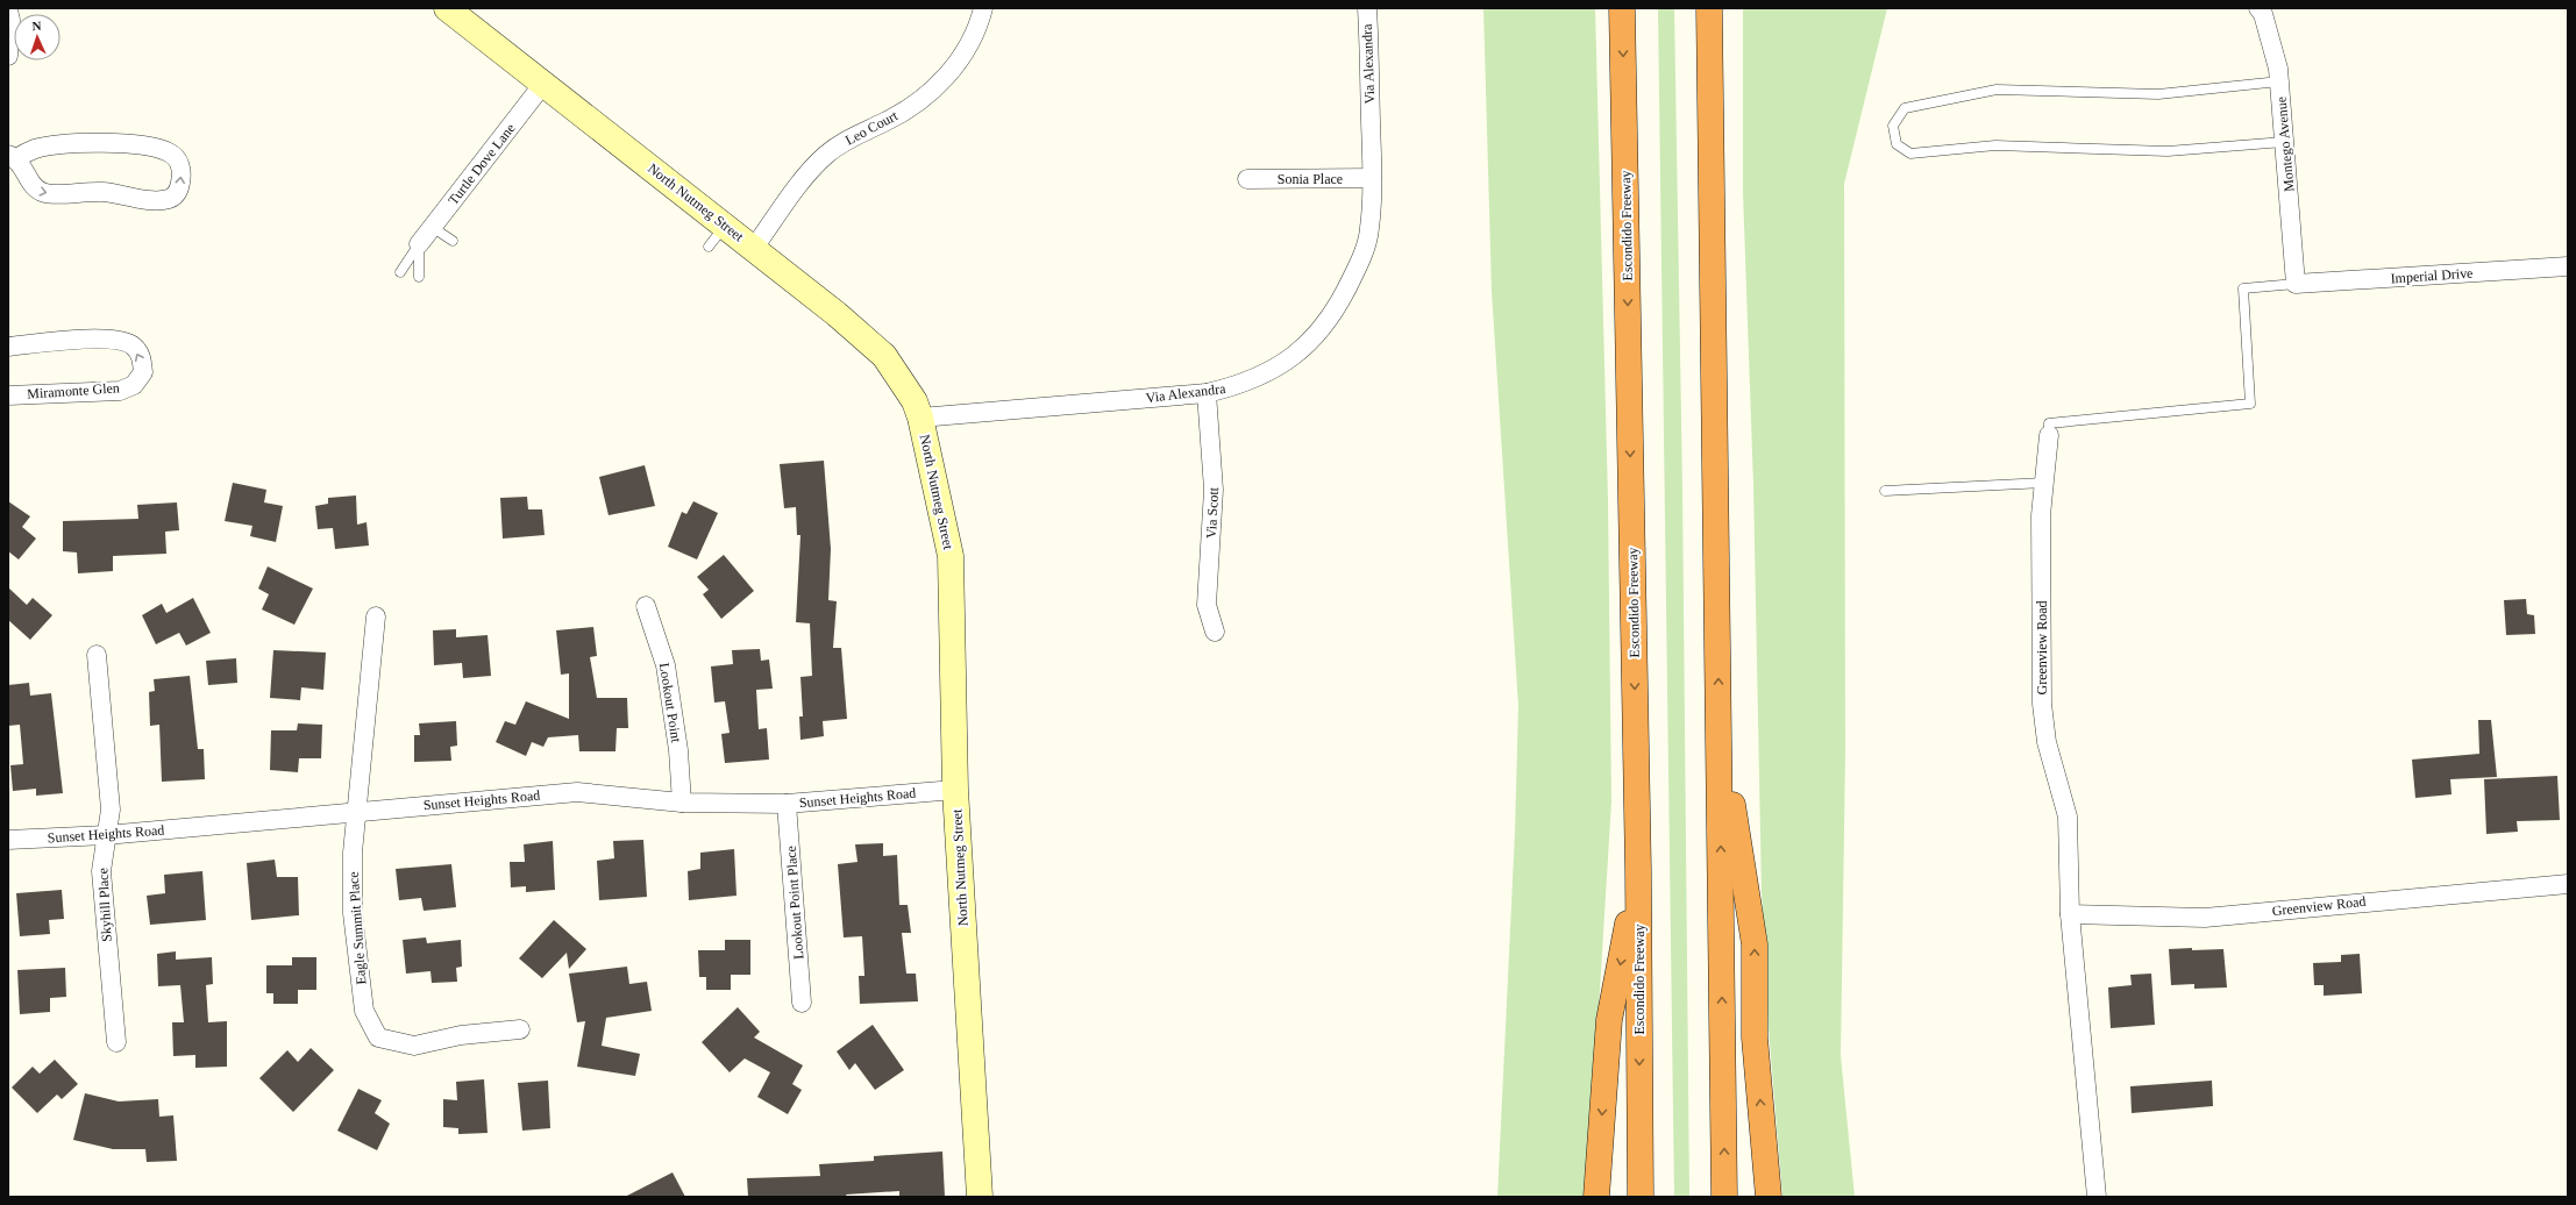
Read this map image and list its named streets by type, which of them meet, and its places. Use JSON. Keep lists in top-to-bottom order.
{
  "streets": {
    "highway": ["Escondido Freeway"],
    "street": [
      "Via Alexandra",
      "Leo Court",
      "Montego Avenue",
      "Turtle Dove Lane",
      "Sonia Place",
      "North Nutmeg Street",
      "Imperial Drive",
      "Miramonte Glen",
      "Via Scott",
      "Greenview Road",
      "Lookout Point",
      "Sunset Heights Road",
      "Lookout Point Place",
      "Skyhill Place",
      "Eagle Summit Place"
    ]
  },
  "crossings": [
    ["Via Alexandra", "Sonia Place"],
    ["Via Alexandra", "North Nutmeg Street"],
    ["Via Alexandra", "Via Scott"],
    ["Leo Court", "North Nutmeg Street"],
    ["Montego Avenue", "Imperial Drive"],
    ["Turtle Dove Lane", "North Nutmeg Street"],
    ["North Nutmeg Street", "Sunset Heights Road"],
    ["Lookout Point", "Sunset Heights Road"],
    ["Sunset Heights Road", "Lookout Point Place"],
    ["Sunset Heights Road", "Skyhill Place"],
    ["Sunset Heights Road", "Eagle Summit Place"]
  ],
  "north": "top"
}
